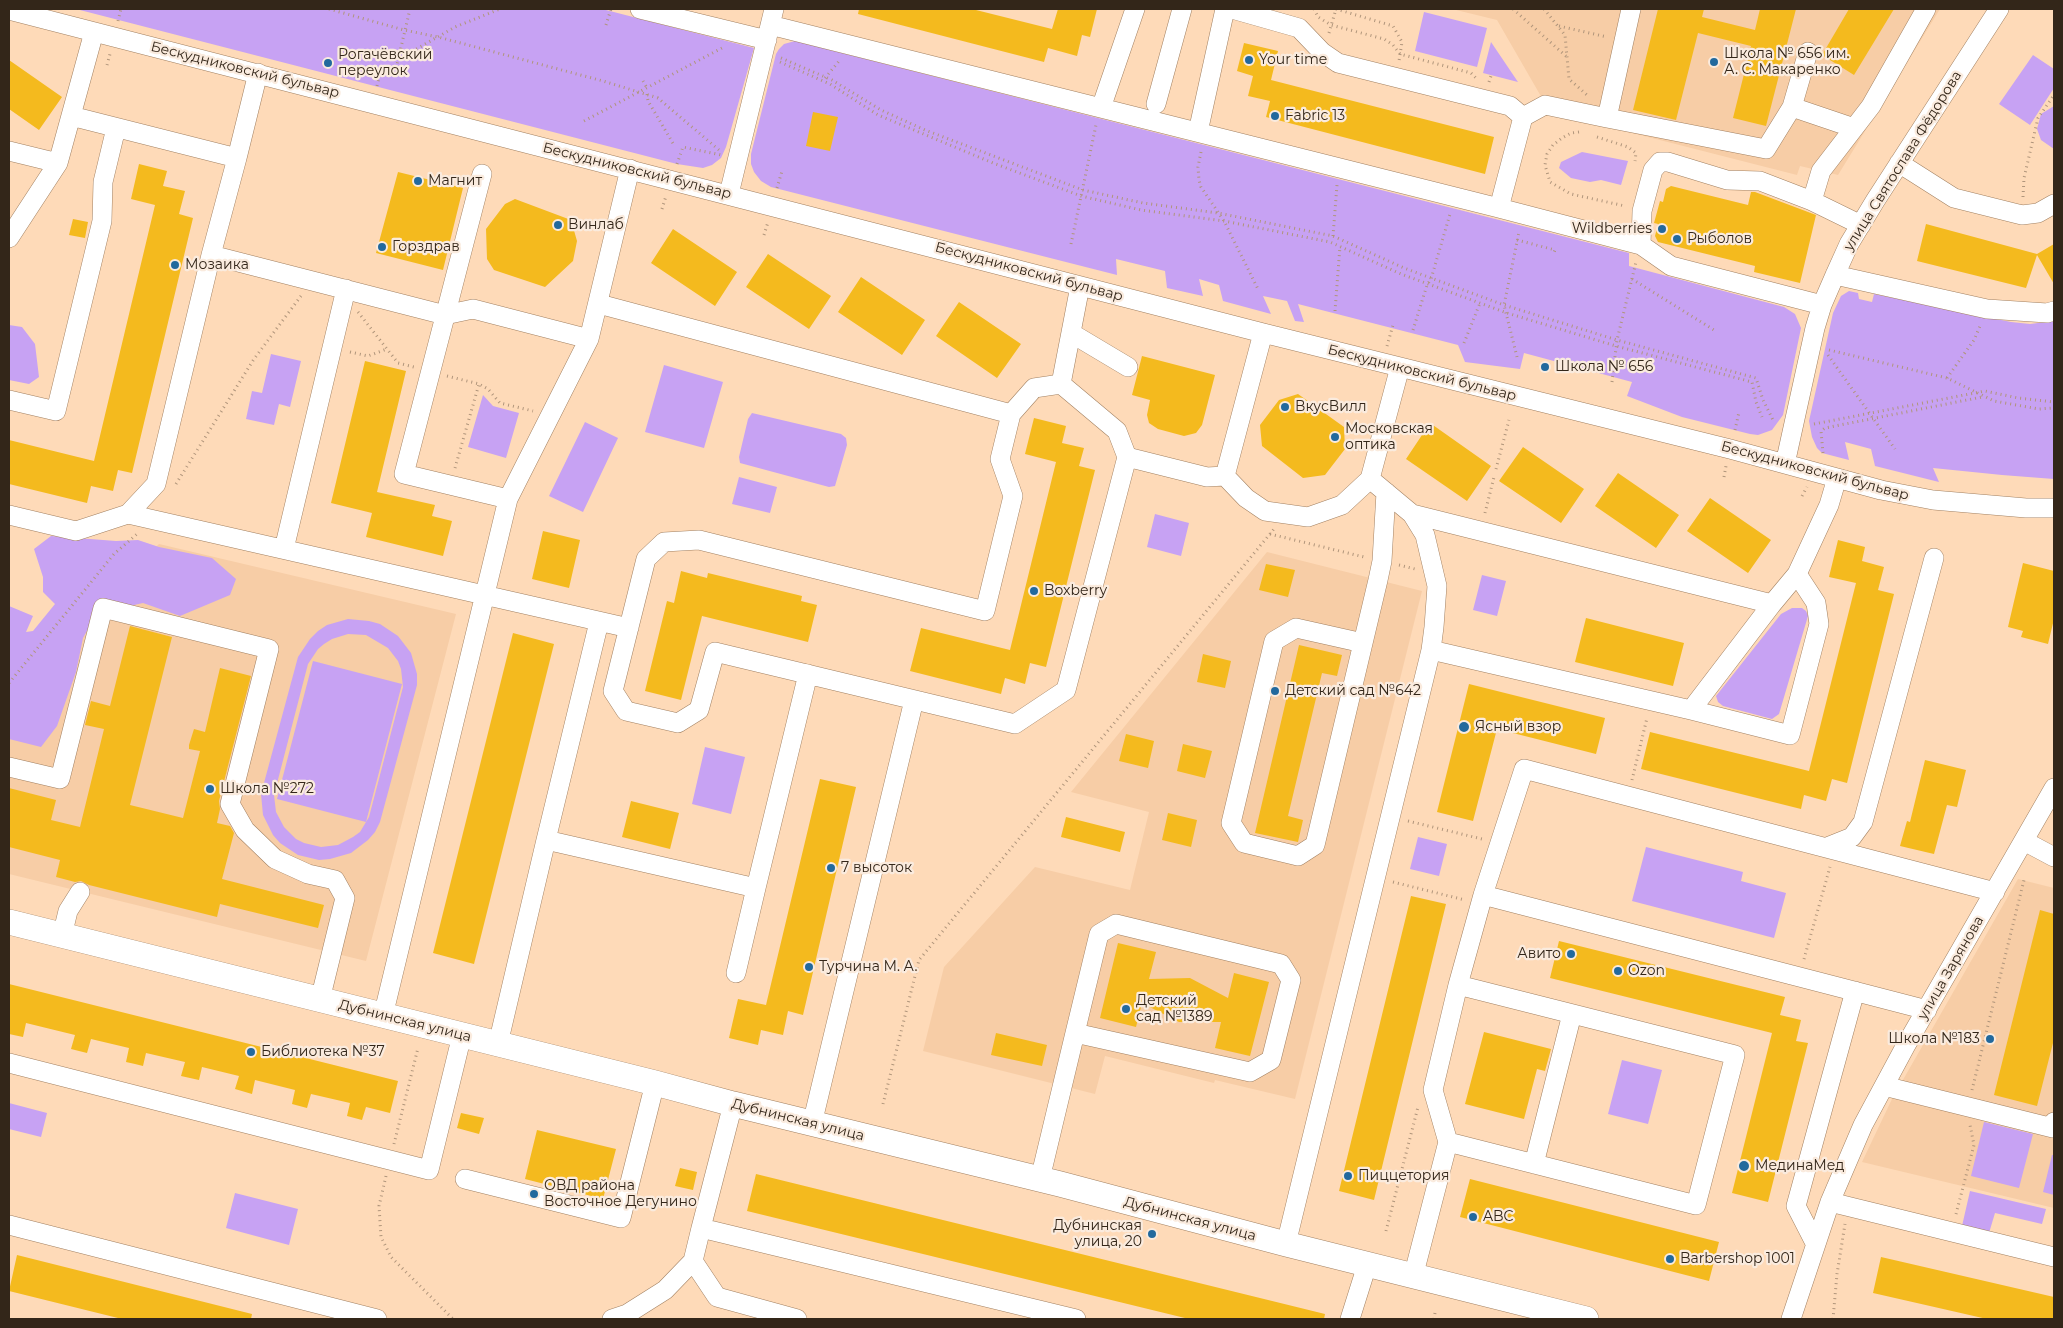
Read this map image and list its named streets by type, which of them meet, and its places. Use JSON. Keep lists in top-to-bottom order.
{
  "streets": {
    "main road": ["Дубнинская улица"],
    "street": ["Бескудниковский бульвар", "улица Святослава Фёдорова", "улица Зарянова"]
  },
  "crossings": [
    ["Бескудниковский бульвар", "улица Святослава Фёдорова"]
  ],
  "places": [
    "Your time",
    "Школа № 656 им. А. С. Макаренко",
    "Рогачёвский переулок",
    "Fabric 13",
    "Магнит",
    "Винлаб",
    "Wildberries",
    "Рыболов",
    "Горздрав",
    "Мозаика",
    "Школа № 656",
    "ВкусВилл",
    "Московская оптика",
    "Boxberry",
    "Детский сад №642",
    "Ясный взор",
    "Школа №272",
    "7 высоток",
    "Авито",
    "Турчина М. А.",
    "Ozon",
    "Детский сад №1389",
    "Школа №183",
    "Библиотека №37",
    "МединаМед",
    "Пиццетория",
    "ОВД района Восточное Дегунино",
    "ABC",
    "Дубнинская улица, 20",
    "Barbershop 1001"
  ]
}
